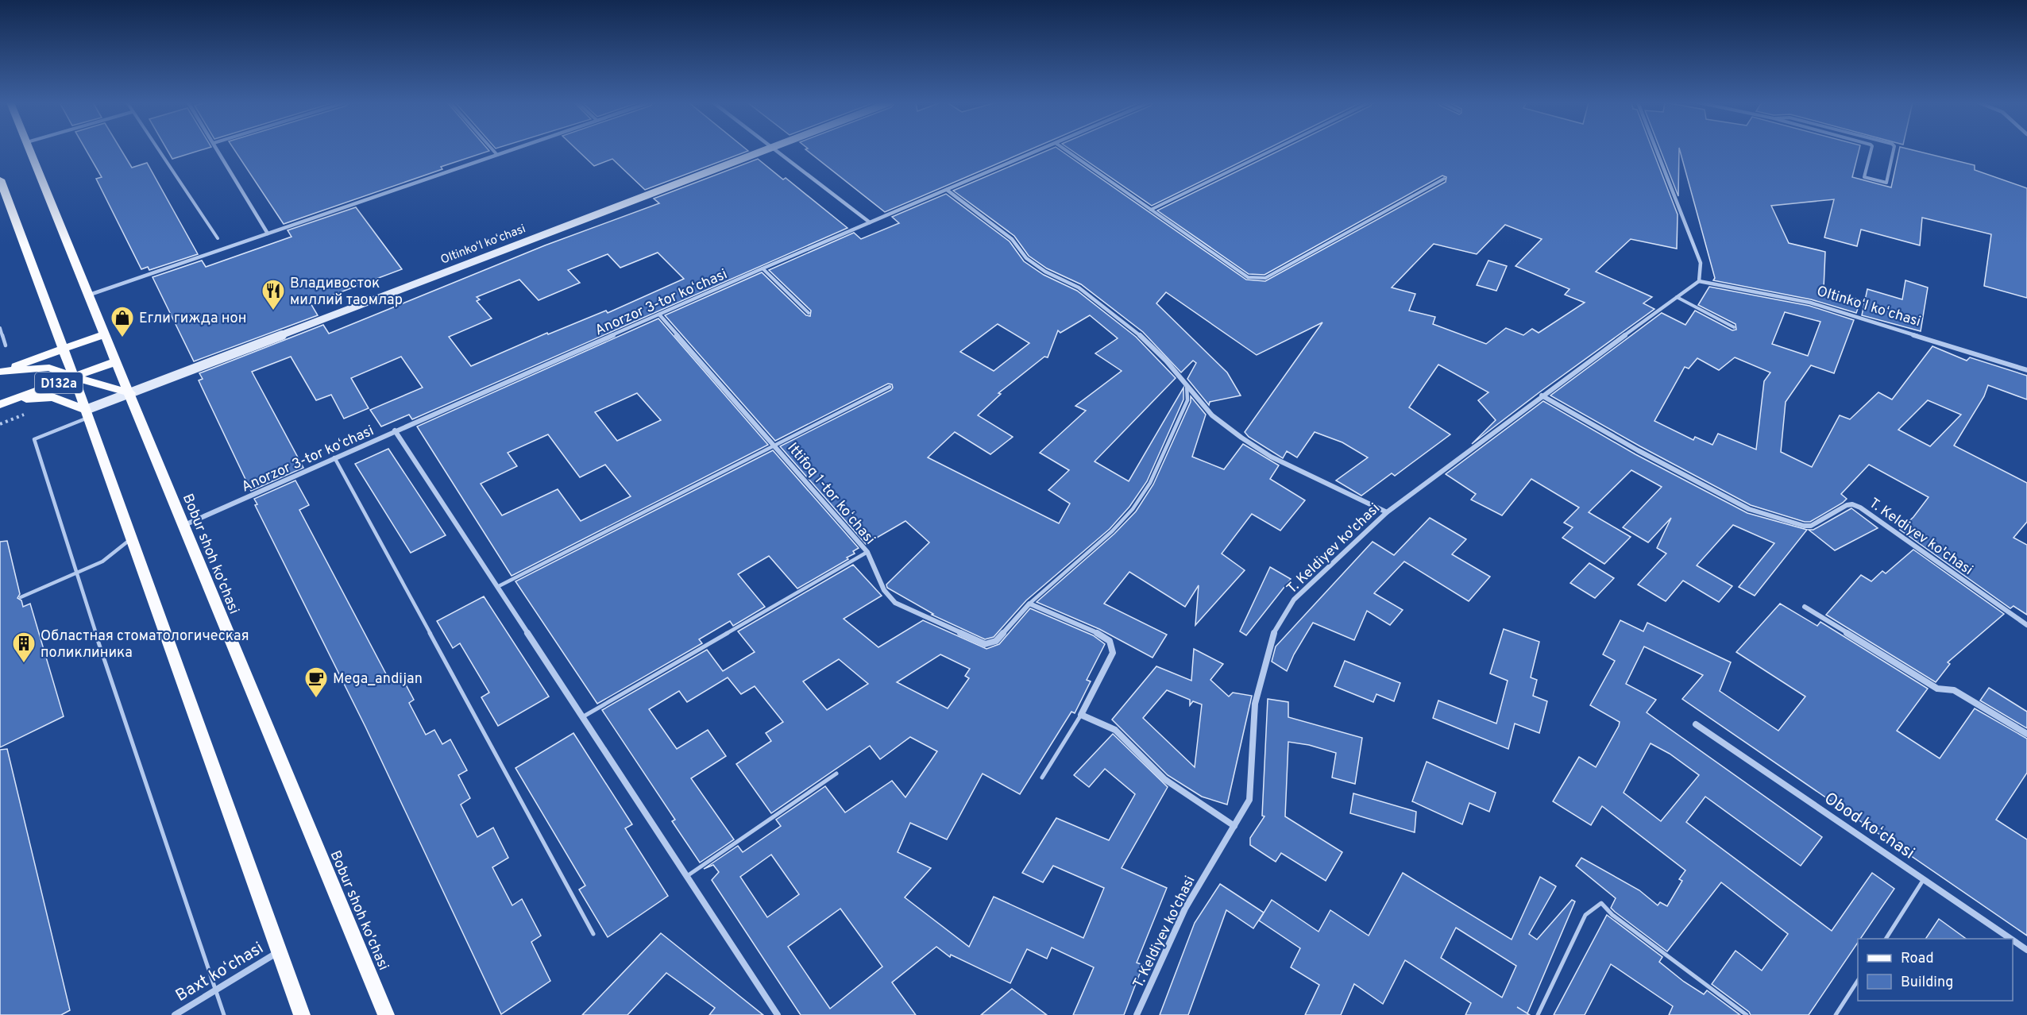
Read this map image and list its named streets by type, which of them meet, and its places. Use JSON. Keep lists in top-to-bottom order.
{
  "streets": {
    "main road": ["Oltinkoʻl koʻchasi", "D132a", "Bobur shoh ko'chasi"],
    "street": [
      "Anorzor 3-tor koʻchasi",
      "Ittifoq 1-tor koʻchasi",
      "T. Keldiyev ko'chasi",
      "Obod koʻchasi",
      "Baxt koʻchasi"
    ]
  },
  "crossings": [
    ["Oltinkoʻl koʻchasi", "T. Keldiyev ko'chasi"],
    ["Oltinkoʻl koʻchasi", "Bobur shoh ko'chasi"],
    ["Anorzor 3-tor koʻchasi", "Ittifoq 1-tor koʻchasi"],
    ["Anorzor 3-tor koʻchasi", "Bobur shoh ko'chasi"],
    ["D132a", "Bobur shoh ko'chasi"]
  ],
  "places": {
    "restaurant": ["Владивосток миллий таомлар"],
    "shop": ["Егли гижда нон"],
    "building": ["Областная стоматологическая поликлиника"],
    "cafe": ["Mega_andijan"]
  },
  "legend": ["Road", "Building"]
}
